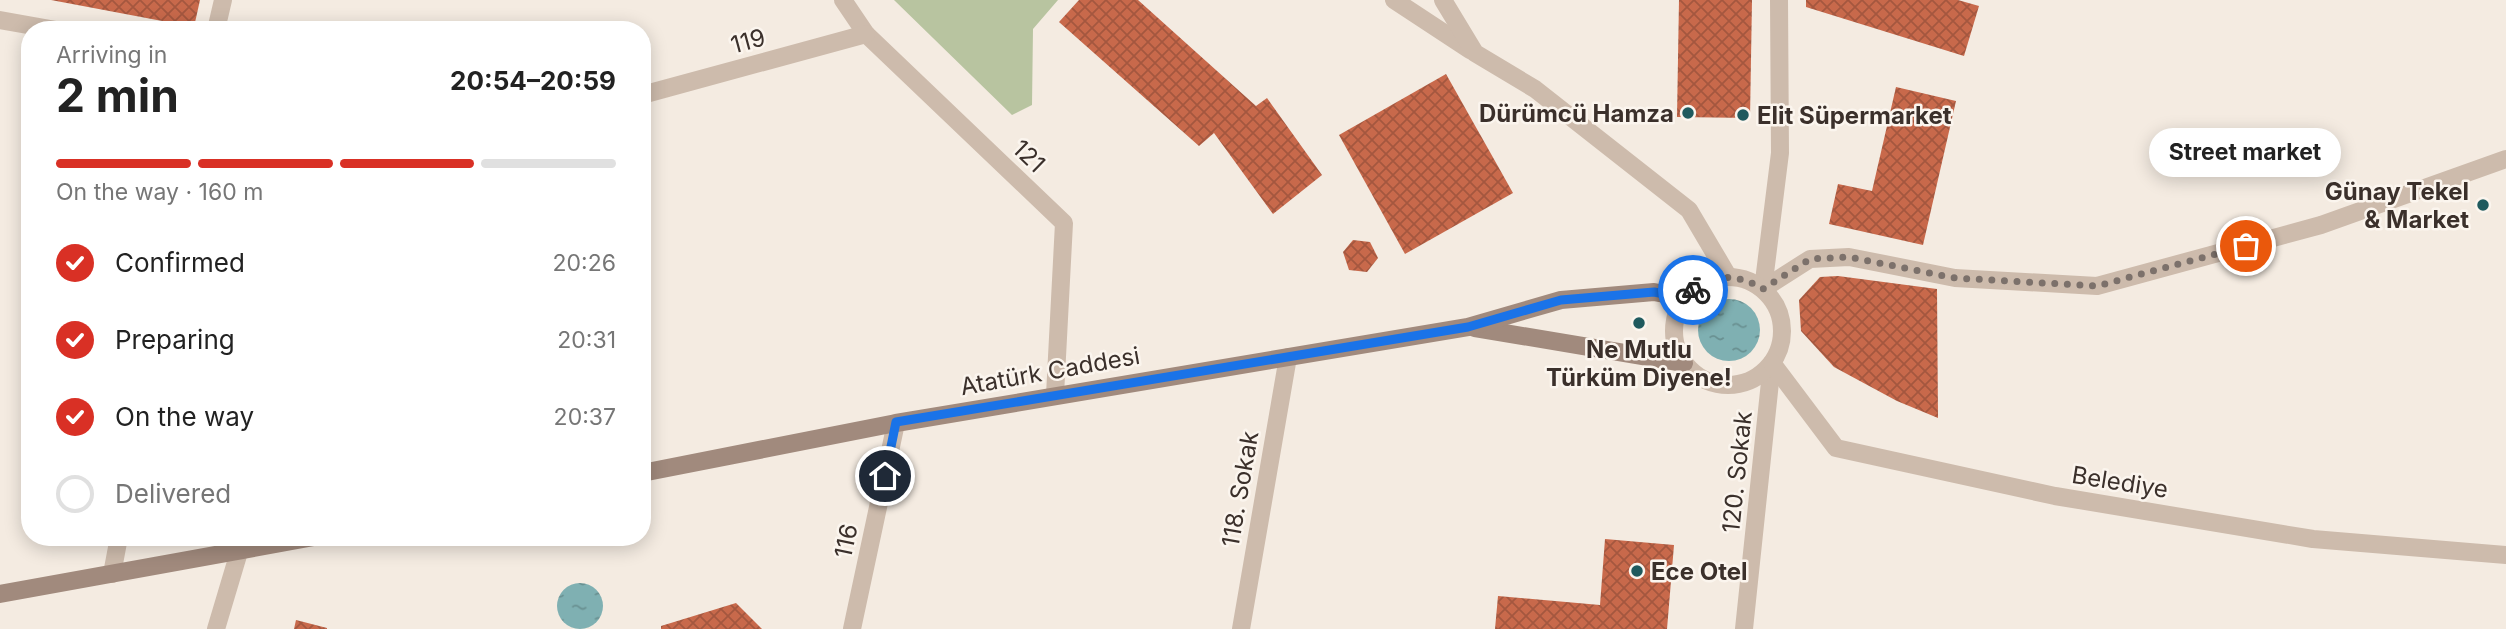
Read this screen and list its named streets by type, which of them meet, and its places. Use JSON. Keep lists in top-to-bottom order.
{
  "streets": {
    "main road": ["Atatürk Caddesi"],
    "street": [
      "119",
      "121",
      "120. Sokak",
      "Belediye",
      "118. Sokak",
      "116"
    ]
  },
  "crossings": [
    ["119", "121"],
    ["121", "Atatürk Caddesi"],
    ["Atatürk Caddesi", "120. Sokak"],
    ["Atatürk Caddesi", "Belediye"],
    ["Atatürk Caddesi", "118. Sokak"],
    ["Atatürk Caddesi", "116"],
    ["120. Sokak", "Belediye"]
  ],
  "places": [
    "Dürümcü Hamza",
    "Elit Süpermarket",
    "Günay Tekel & Market",
    "Street market",
    "Ne Mutlu Türküm Diyene!",
    "Ece Otel"
  ],
  "page": {
    "heading": ["2 min", "Arriving in", "20:54–20:59"],
    "bubble": "Street market",
    "bar": "On the way · 160 m",
    "list": [
      ["Confirmed", "20:26"],
      ["Preparing", "20:31"],
      ["On the way", "20:37"],
      "Delivered"
    ]
  }
}
